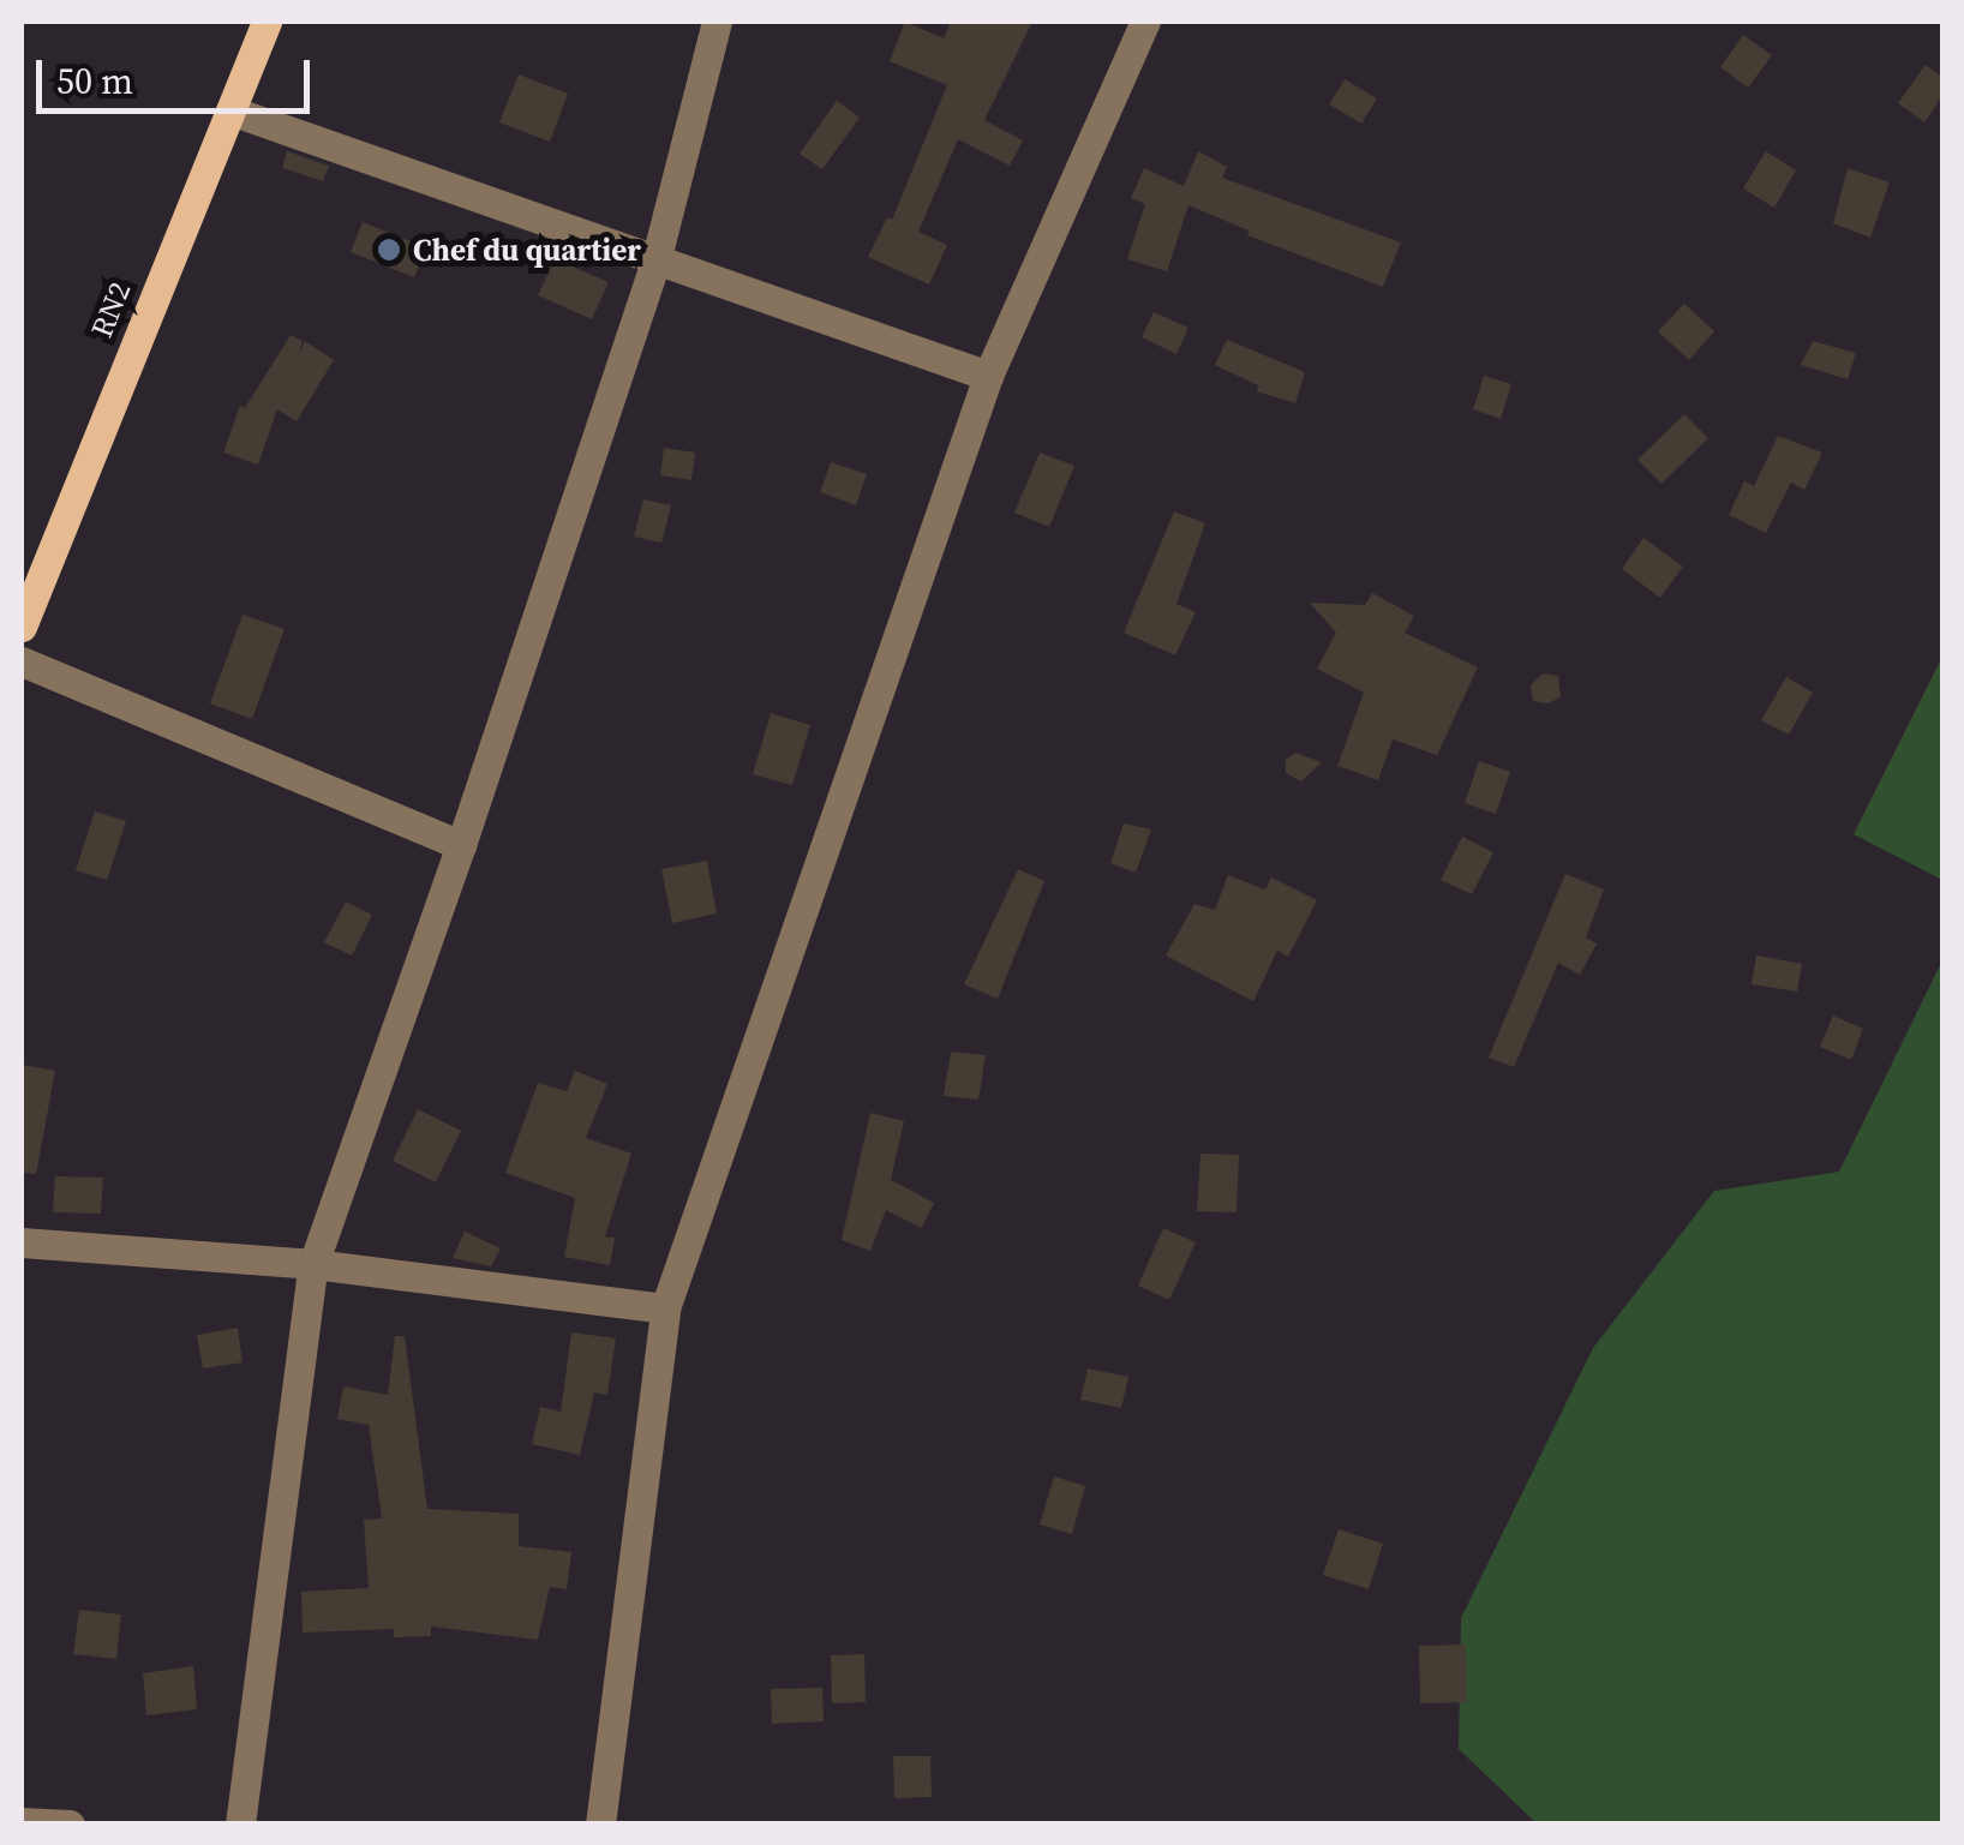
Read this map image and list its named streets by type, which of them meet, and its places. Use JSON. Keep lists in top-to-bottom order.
{
  "streets": {
    "main road": ["RN2"]
  },
  "places": ["Chef du quartier"],
  "scale_bar": "50 m"
}
